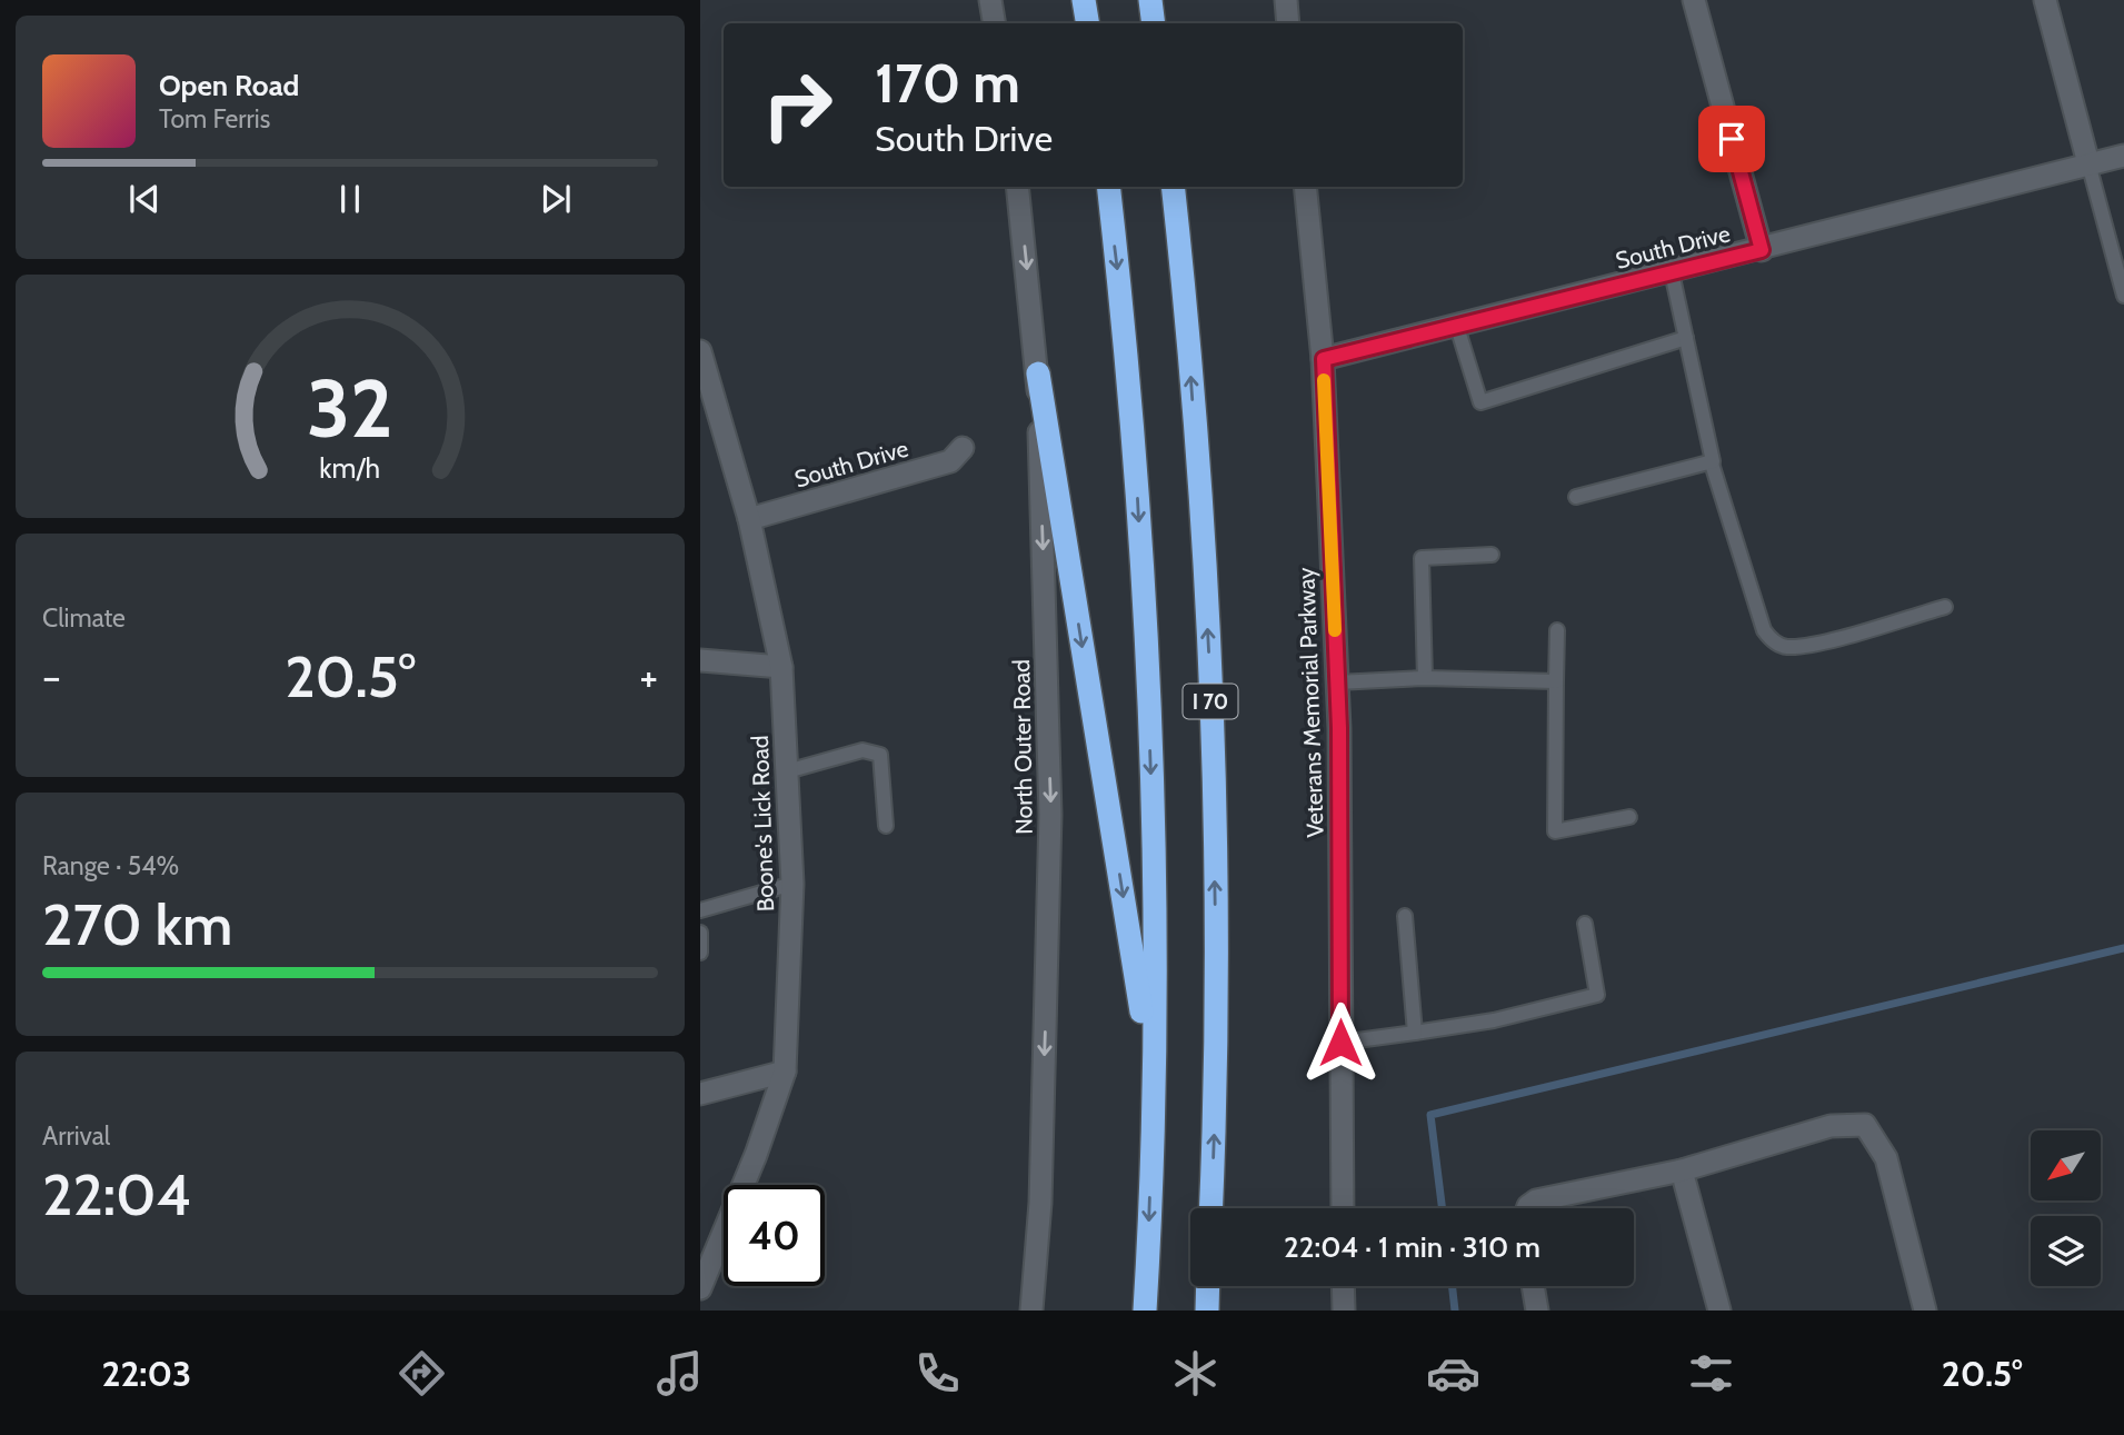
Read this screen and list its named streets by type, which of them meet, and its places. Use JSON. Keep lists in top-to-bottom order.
{
  "streets": {
    "highway": ["I 70"],
    "street": [
      "South Drive",
      "Veterans Memorial Parkway",
      "North Outer Road",
      "Boone's Lick Road"
    ]
  },
  "crossings": [
    ["South Drive", "Veterans Memorial Parkway"],
    ["South Drive", "Boone's Lick Road"]
  ],
  "one_way": ["North Outer Road"],
  "north": "bottom left",
  "page": {
    "turn": ["170 m", "South Drive"],
    "song": ["Open Road", "Tom Ferris"],
    "tile": [
      "Climate",
      ["Range · 54%", "270 km"],
      ["Arrival", "22:04"]
    ],
    "heat": ["−", "20.5°", "+"],
    "limit": "40",
    "trip": "22:04 · 1 min · 310 m",
    "tabs": ["22:03", "20.5°"],
    "gauge": ["32", "km/h"]
  }
}
